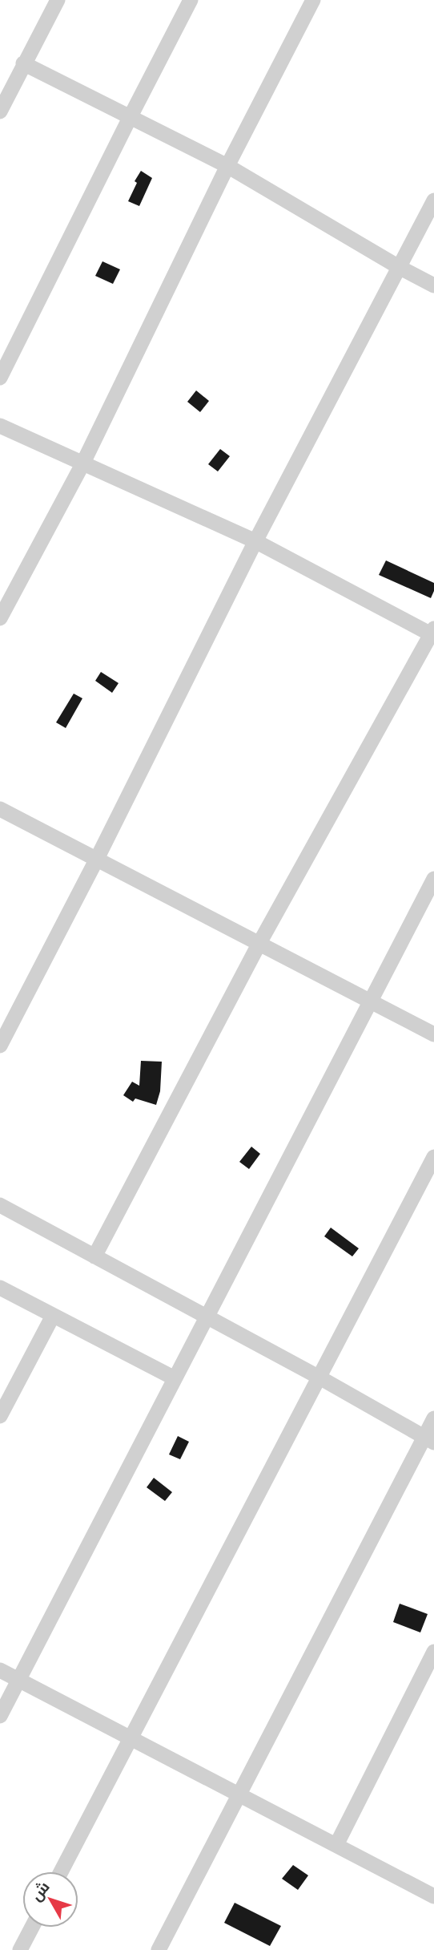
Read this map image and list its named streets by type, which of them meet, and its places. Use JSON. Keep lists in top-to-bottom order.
{
  "north": "top left"
}
